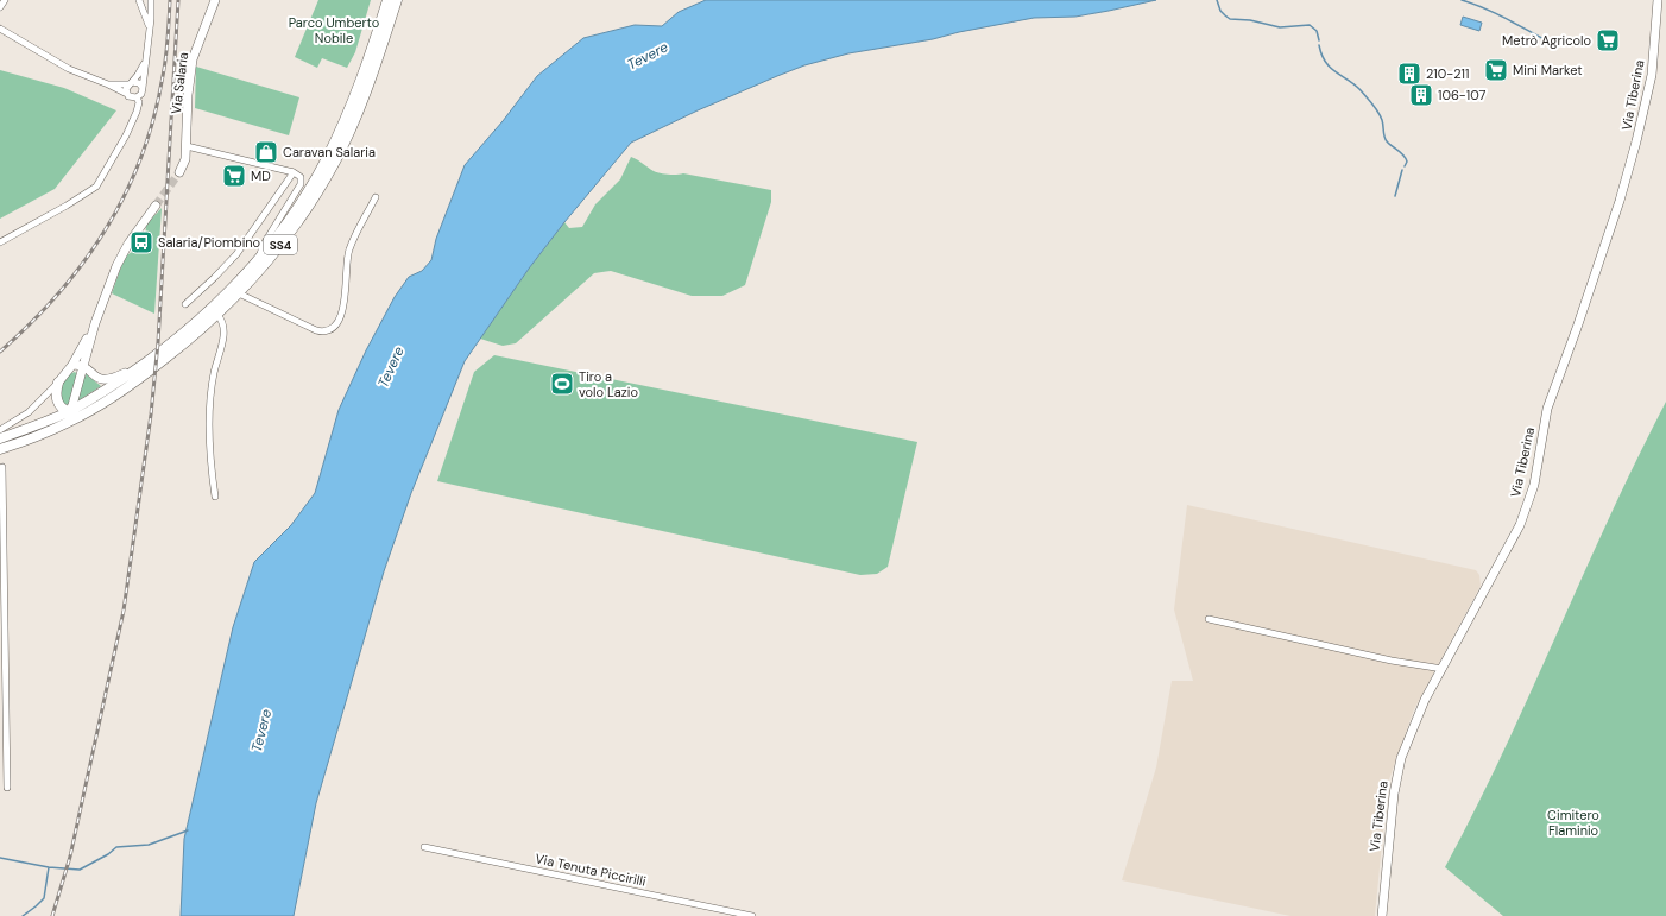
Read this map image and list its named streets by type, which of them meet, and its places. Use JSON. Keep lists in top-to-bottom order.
{
  "streets": {
    "main road": ["Via Salaria", "Via Tiberina", "SS4"],
    "street": ["Via Tenuta Piccirilli"]
  },
  "water": ["Tevere"],
  "parks": ["Parco Umberto Nobile", "Cimitero Flaminio"],
  "places": {
    "supermarket": ["Metrò Agricolo", "Mini Market", "MD"],
    "building": ["210-211", "106-107"],
    "shop": ["Caravan Salaria"],
    "bus stop": ["Salaria/Piombino"],
    "sports": ["Tiro a volo Lazio"]
  }
}
